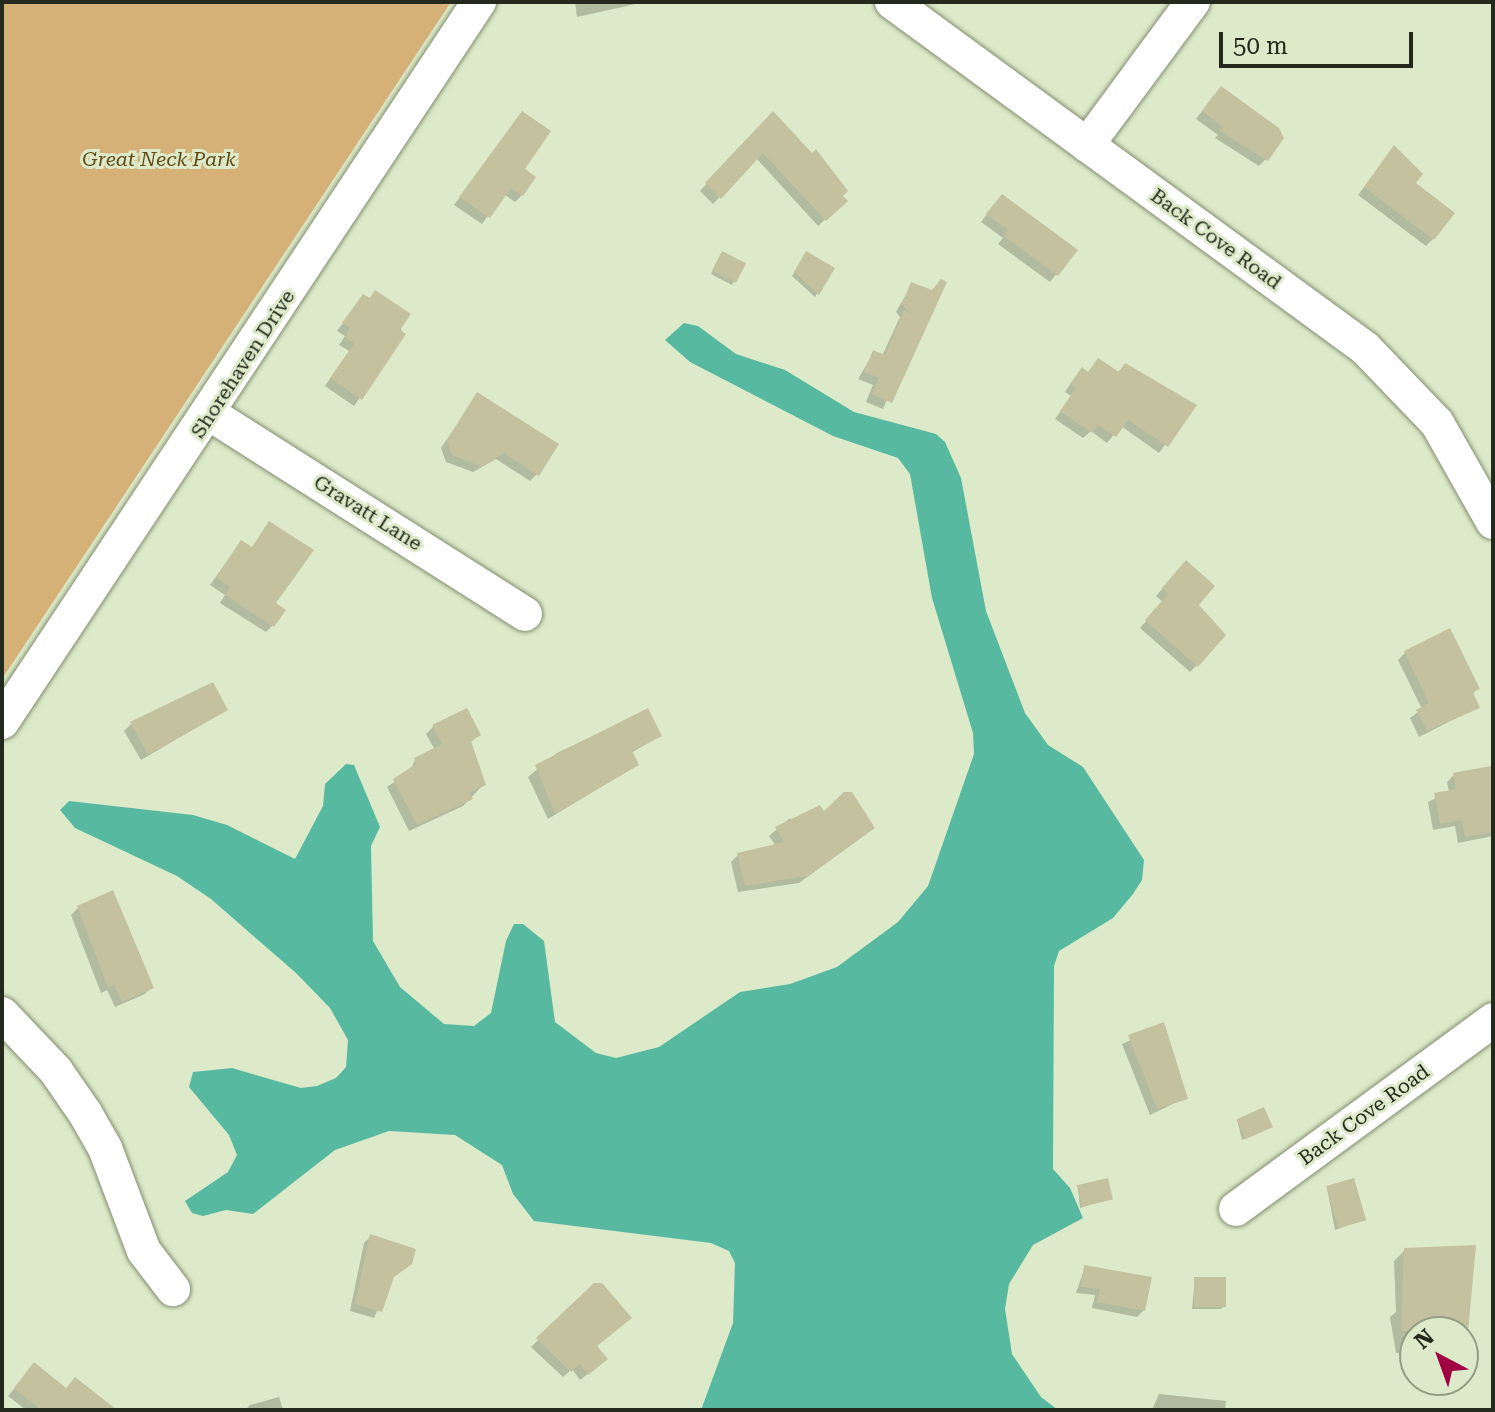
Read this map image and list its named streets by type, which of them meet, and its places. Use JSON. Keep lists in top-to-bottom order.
{
  "streets": {
    "street": ["Back Cove Road", "Shorehaven Drive", "Gravatt Lane"]
  },
  "crossings": [
    ["Shorehaven Drive", "Gravatt Lane"]
  ],
  "parks": ["Great Neck Park"],
  "scale_bar": "50 m",
  "north": "top left"
}
